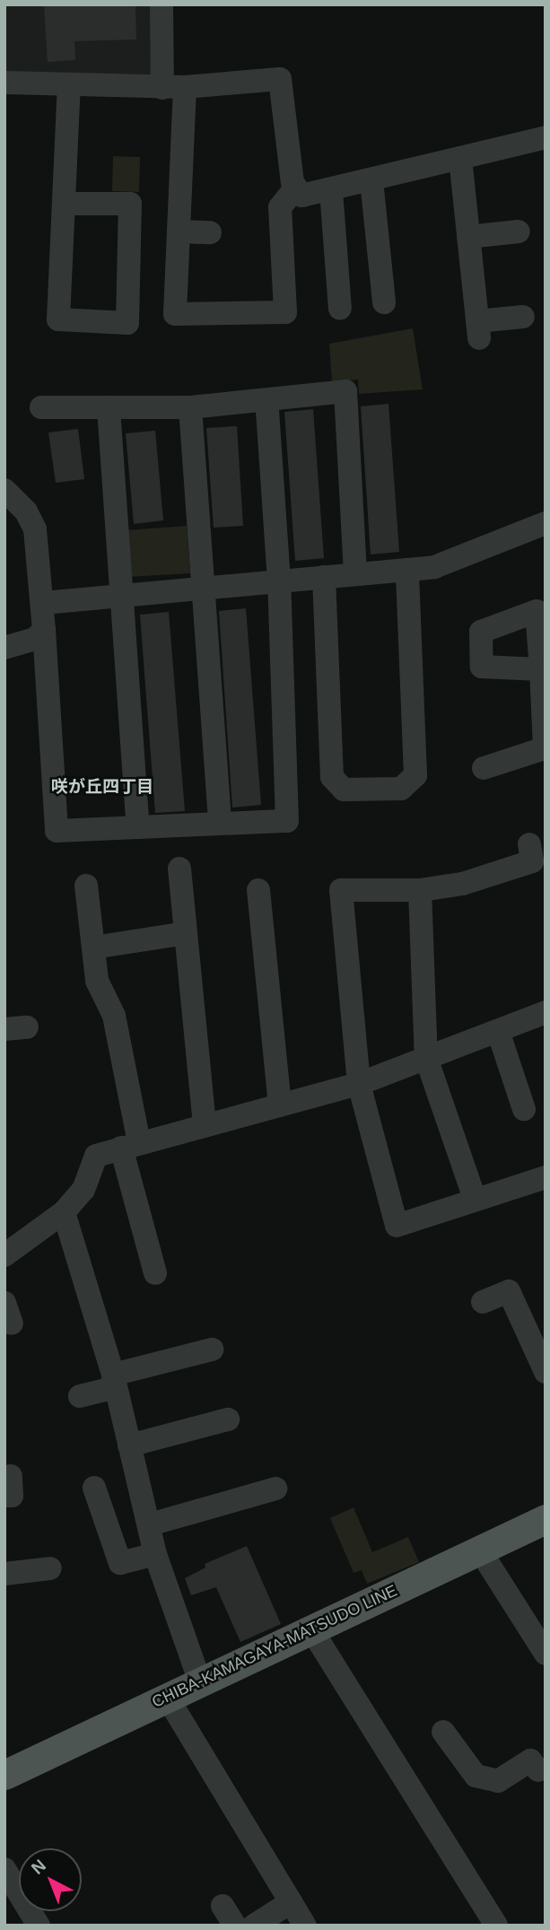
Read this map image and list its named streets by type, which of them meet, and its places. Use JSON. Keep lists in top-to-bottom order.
{
  "streets": {
    "main road": ["CHIBA-KAMAGAYA-MATSUDO LINE"]
  },
  "districts": ["咲が丘四丁目"],
  "north": "top left"
}
